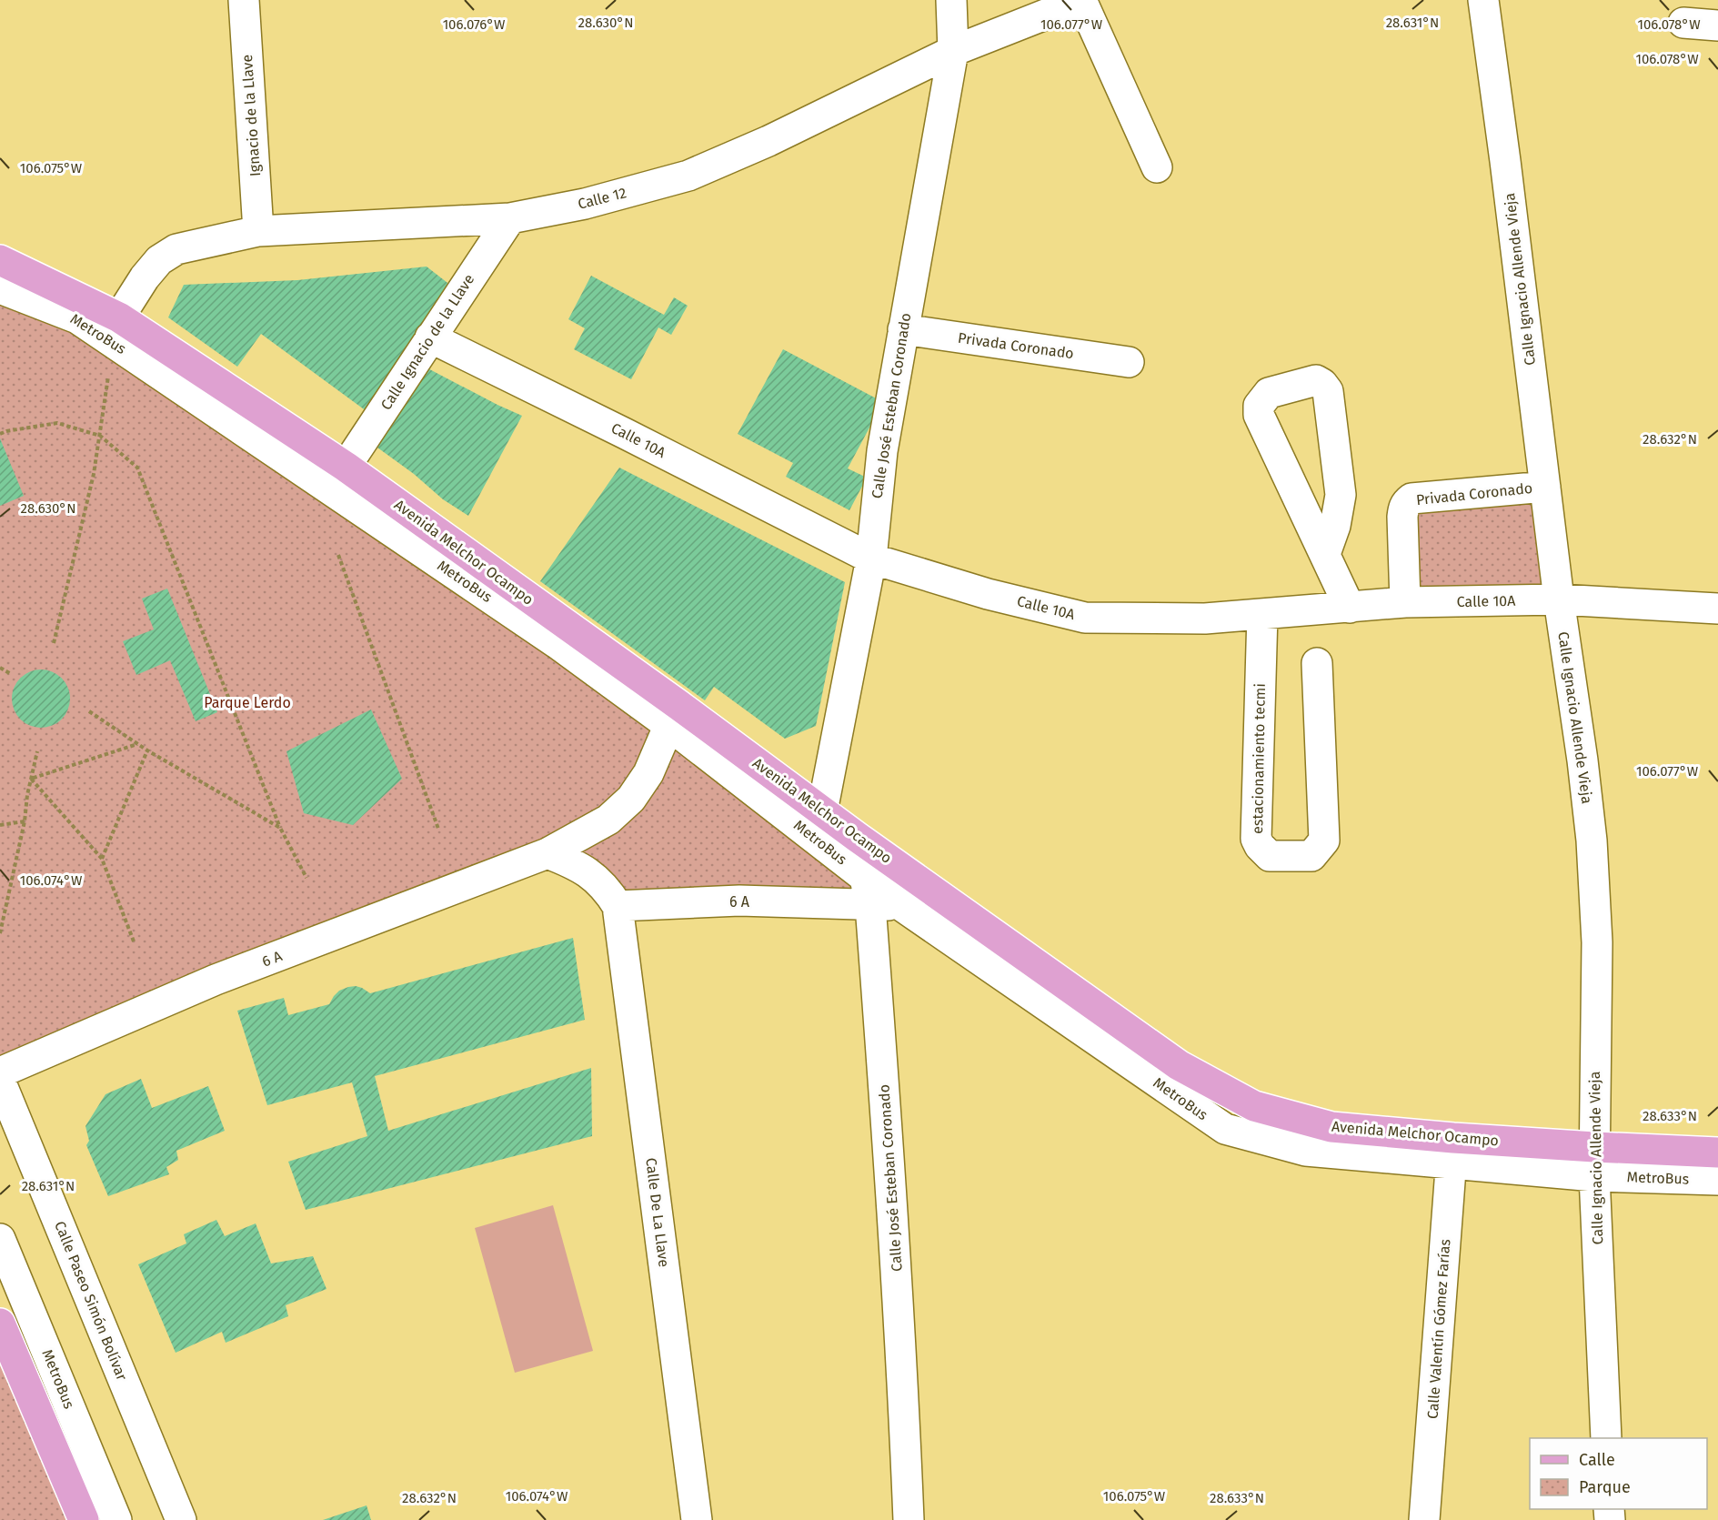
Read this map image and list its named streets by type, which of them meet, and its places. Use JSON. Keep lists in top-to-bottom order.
{
  "streets": {
    "main road": ["Avenida Melchor Ocampo"],
    "street": [
      "Ignacio de la Llave",
      "Calle 12",
      "Calle Ignacio Allende Vieja",
      "MetroBus",
      "Calle Ignacio de la Llave",
      "Privada Coronado",
      "Calle José Esteban Coronado",
      "Calle 10A",
      "estacionamiento tecmi",
      "6 A",
      "Calle De La Llave",
      "Calle Paseo Simón Bolívar",
      "Calle Valentín Gómez Farías"
    ]
  },
  "crossings": [
    ["Ignacio de la Llave", "Calle 12"],
    ["Calle 12", "Calle Ignacio de la Llave"],
    ["Calle 12", "Calle José Esteban Coronado"],
    ["Calle 12", "Avenida Melchor Ocampo"],
    ["Calle Ignacio Allende Vieja", "MetroBus"],
    ["Calle Ignacio Allende Vieja", "Privada Coronado"],
    ["Calle Ignacio Allende Vieja", "Calle 10A"],
    ["Calle Ignacio Allende Vieja", "Avenida Melchor Ocampo"],
    ["MetroBus", "Calle José Esteban Coronado"],
    ["MetroBus", "Avenida Melchor Ocampo"],
    ["MetroBus", "6 A"],
    ["MetroBus", "Calle Valentín Gómez Farías"],
    ["Calle Ignacio de la Llave", "Calle 10A"],
    ["Calle Ignacio de la Llave", "Avenida Melchor Ocampo"],
    ["Privada Coronado", "Calle José Esteban Coronado"],
    ["Privada Coronado", "Calle 10A"],
    ["Calle José Esteban Coronado", "Calle 10A"],
    ["Calle José Esteban Coronado", "Avenida Melchor Ocampo"],
    ["Calle José Esteban Coronado", "6 A"],
    ["Calle 10A", "estacionamiento tecmi"],
    ["Avenida Melchor Ocampo", "6 A"],
    ["Avenida Melchor Ocampo", "Calle Valentín Gómez Farías"],
    ["6 A", "Calle De La Llave"]
  ],
  "parks": ["Parque Lerdo"],
  "legend": ["Calle", "Parque"],
  "coordinates": [
    "28.630°N",
    "28.631°N",
    "106.078°W",
    "106.076°W",
    "106.077°W",
    "106.075°W",
    "28.632°N",
    "106.074°W",
    "28.633°N"
  ]
}
